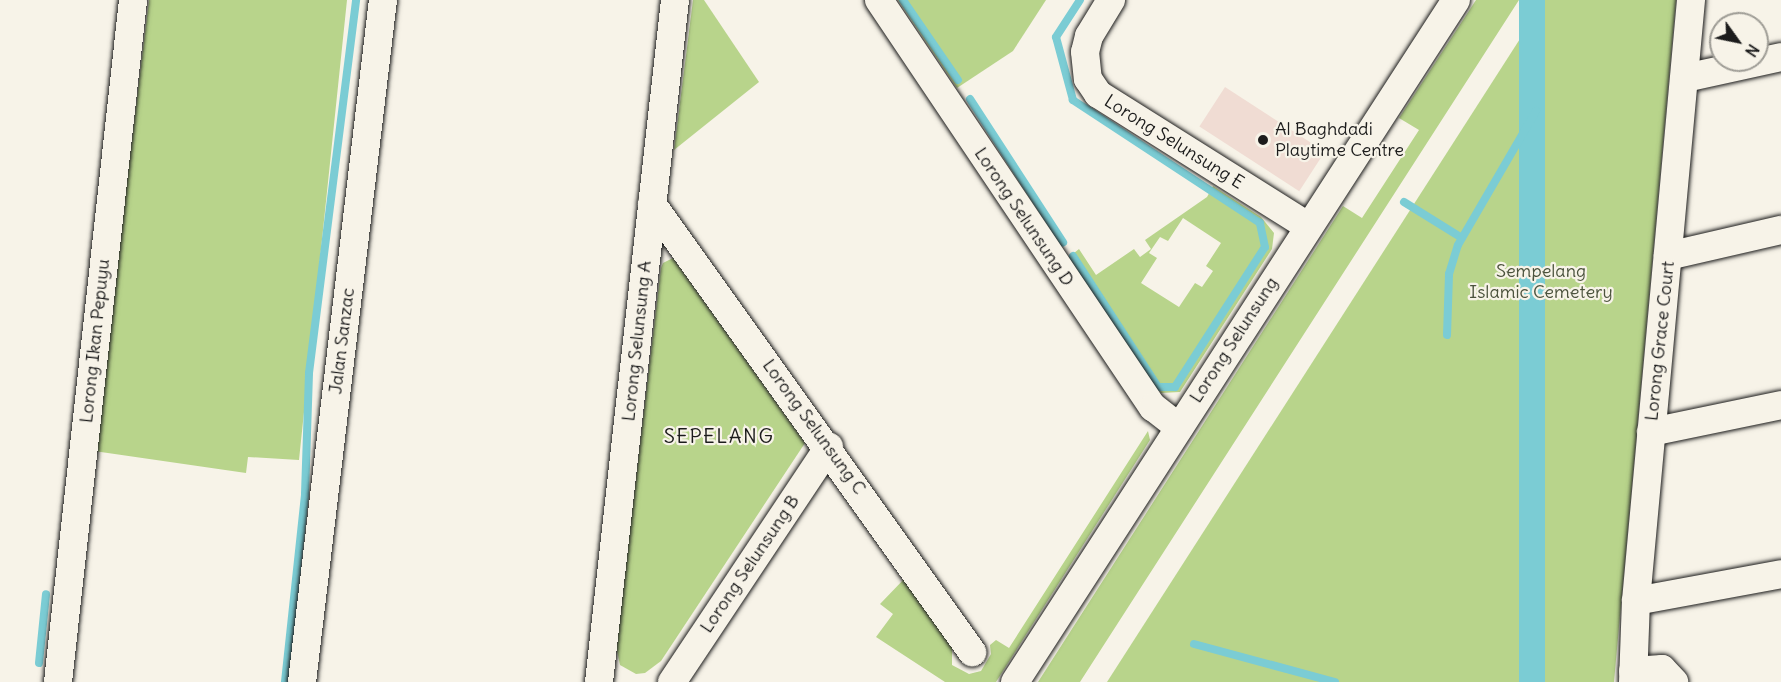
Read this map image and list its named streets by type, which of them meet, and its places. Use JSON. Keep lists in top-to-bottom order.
{
  "streets": {
    "street": [
      "Lorong Selunsung E",
      "Lorong Selunsung D",
      "Lorong Selunsung",
      "Lorong Ikan Pepuyu",
      "Jalan Sanzac",
      "Lorong Selunsung A",
      "Lorong Grace Court",
      "Lorong Selunsung C",
      "Lorong Selunsung B"
    ]
  },
  "crossings": [
    ["Lorong Selunsung E", "Lorong Selunsung"],
    ["Lorong Selunsung D", "Lorong Selunsung"],
    ["Lorong Selunsung A", "Lorong Selunsung C"],
    ["Lorong Selunsung C", "Lorong Selunsung B"]
  ],
  "districts": ["SEPELANG"],
  "parks": ["Sempelang Islamic Cemetery"],
  "places": ["Al Baghdadi Playtime Centre"],
  "north": "bottom right"
}
